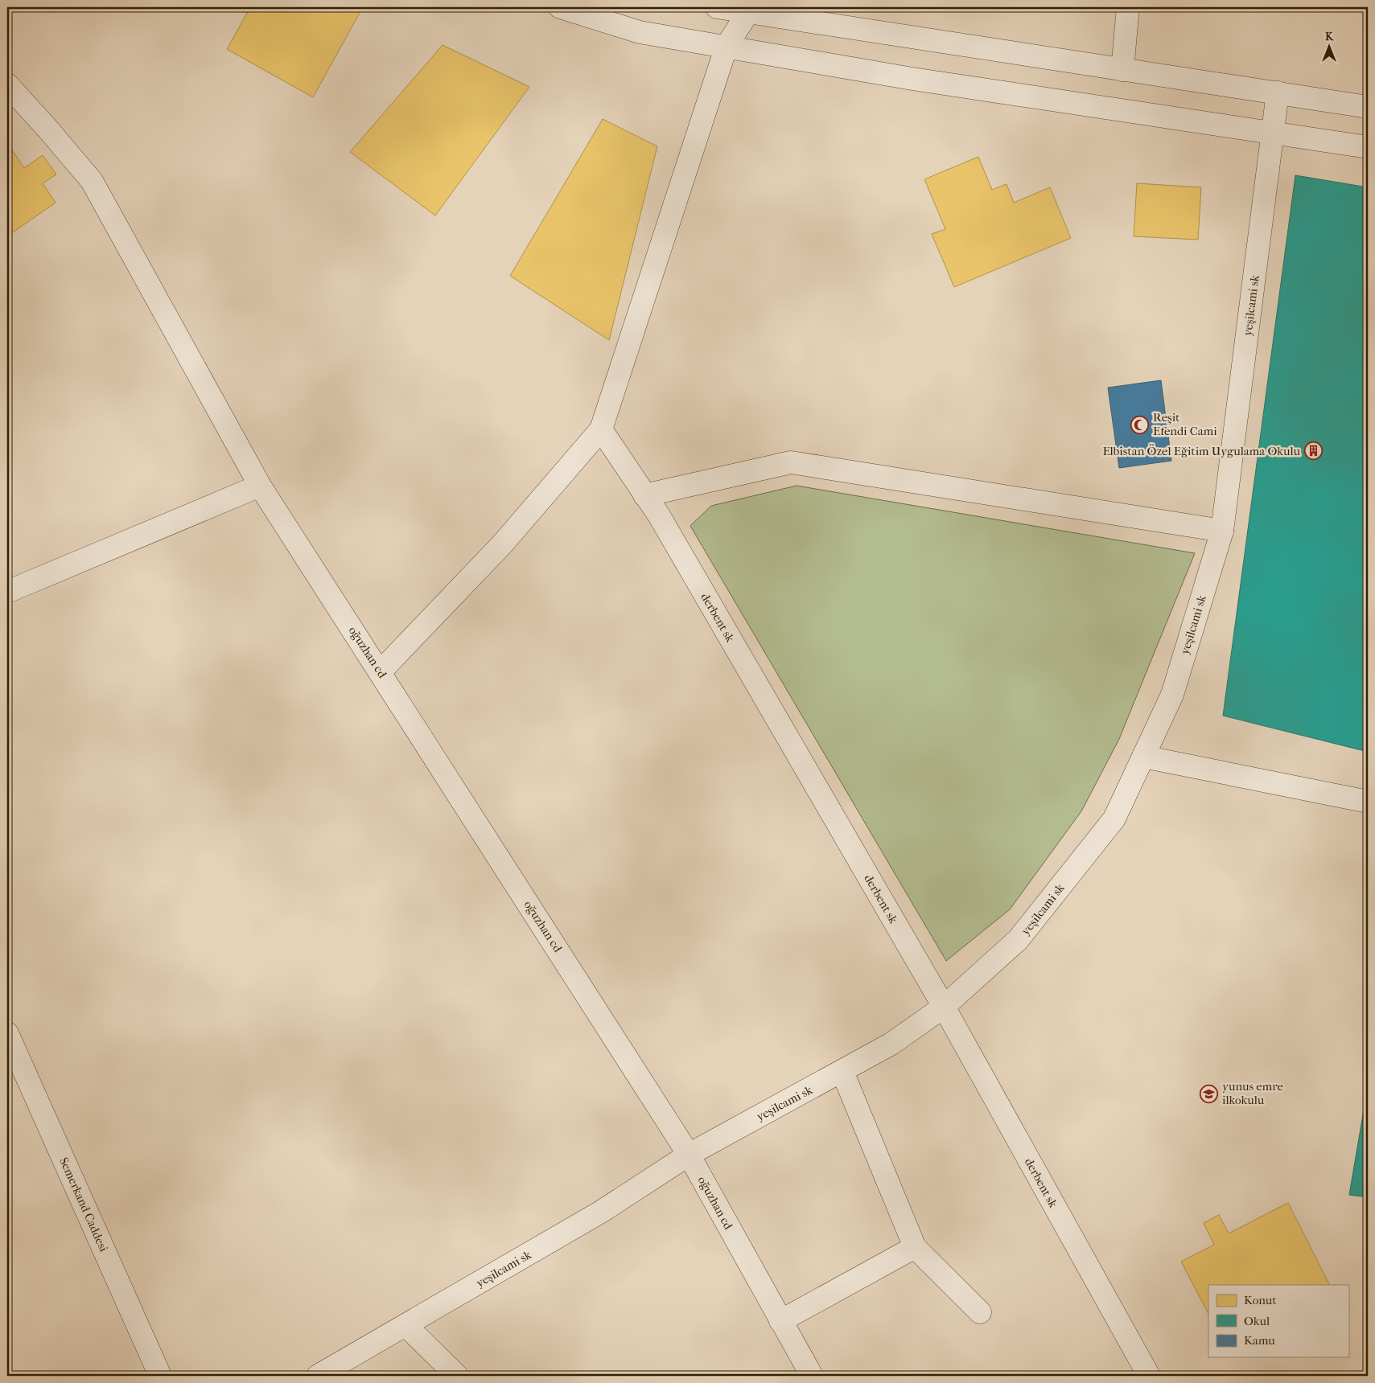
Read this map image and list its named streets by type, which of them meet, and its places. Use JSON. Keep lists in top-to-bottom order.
{
  "streets": {
    "street": [
      "yeşilcami sk",
      "derbent sk",
      "oğuzhan cd",
      "Semerkand Caddesi"
    ]
  },
  "crossings": [
    ["yeşilcami sk", "derbent sk"],
    ["yeşilcami sk", "oğuzhan cd"]
  ],
  "places": {
    "mosque": ["Reşit Efendi Cami"],
    "building": ["Elbistan Özel Eğitim Uygulama Okulu"],
    "school or university": ["yunus emre ilkokulu"]
  },
  "legend": ["Konut", "Okul", "Kamu"],
  "north": "top"
}
